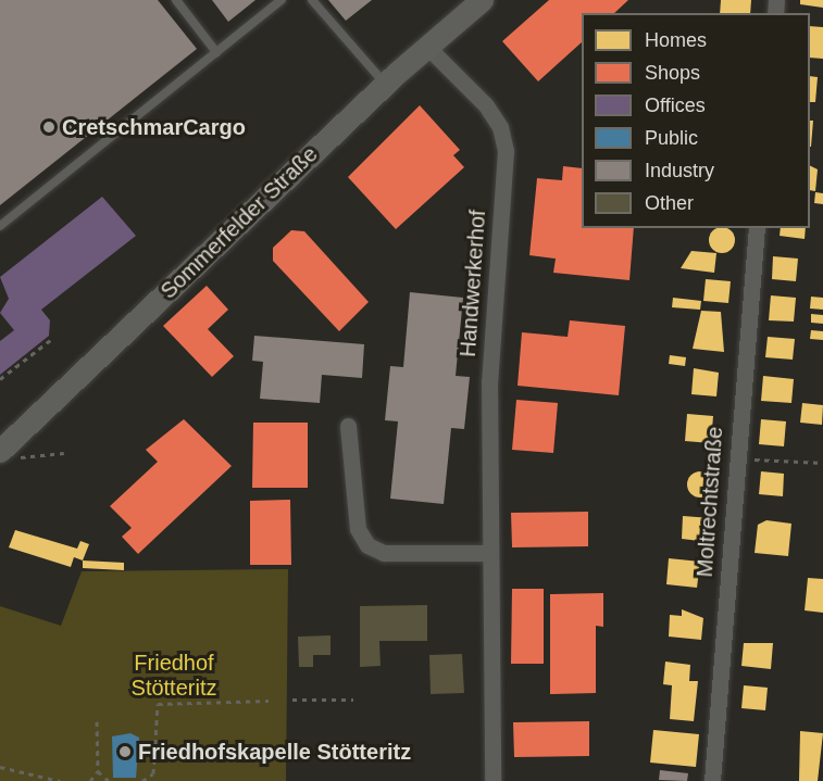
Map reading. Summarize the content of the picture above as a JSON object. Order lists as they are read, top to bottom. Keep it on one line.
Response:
{"streets":{"main road":["Sommerfelder Straße"],"street":["Handwerkerhof","Moltrechtstraße"]},"crossings":[["Sommerfelder Straße","Handwerkerhof"]],"parks":["Friedhof Stötteritz"],"places":["CretschmarCargo","Friedhofskapelle Stötteritz"],"legend":["Homes","Shops","Offices","Public","Industry","Other"]}
